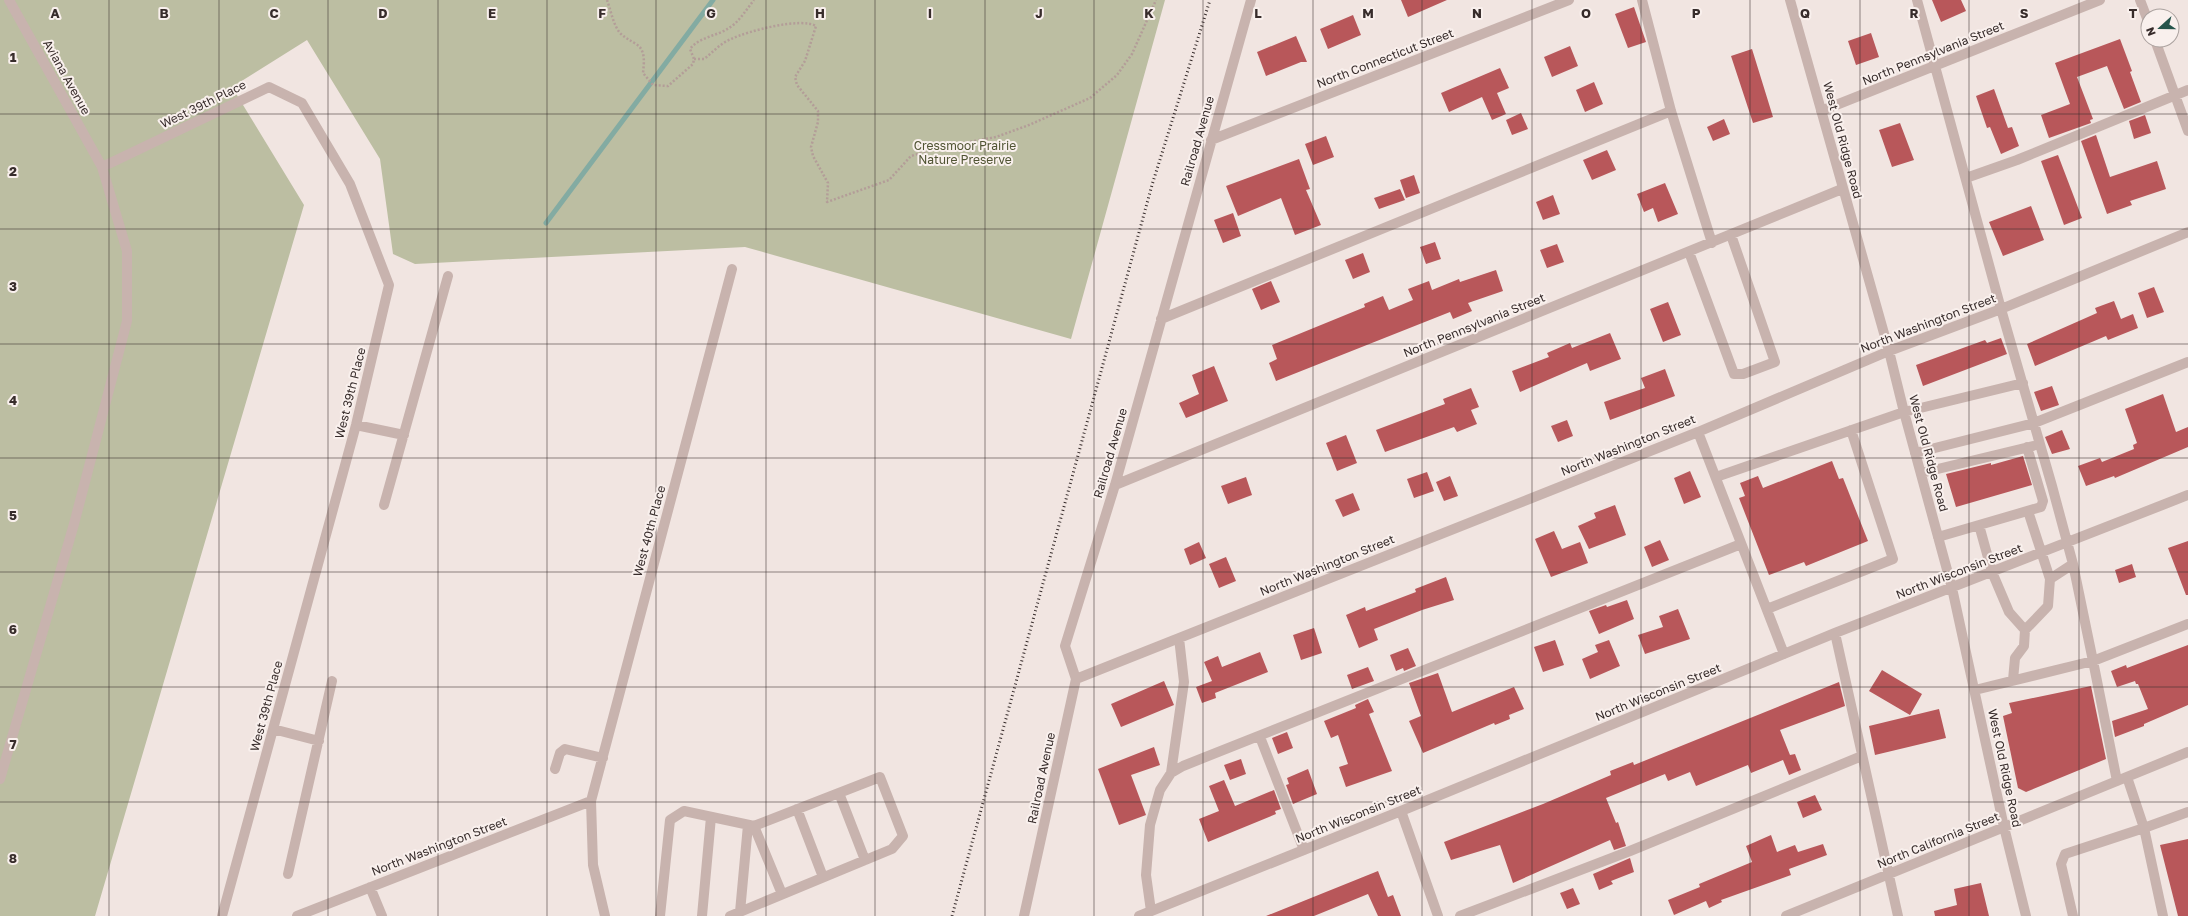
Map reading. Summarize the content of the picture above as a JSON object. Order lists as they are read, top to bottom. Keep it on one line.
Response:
{"streets":{"street":["North Pennsylvania Street","North Connecticut Street","Aviana Avenue","West 39th Place","West Old Ridge Road","Railroad Avenue","North Washington Street","West 40th Place","North Wisconsin Street","North California Street"]},"crossings":[["North Pennsylvania Street","West Old Ridge Road"],["North Pennsylvania Street","Railroad Avenue"],["North Connecticut Street","Railroad Avenue"],["Aviana Avenue","West 39th Place"],["West Old Ridge Road","North Washington Street"],["West Old Ridge Road","North Wisconsin Street"],["West Old Ridge Road","North California Street"],["Railroad Avenue","North Washington Street"],["North Washington Street","West 40th Place"]],"parks":["Cressmoor Prairie Nature Preserve"],"north":"left","grid":{"columns":["A","B","C","D","E","F","G","H","I","J","K","L","M","N","O","P","Q","R","S","T"],"rows":["1","2","3","4","5","6","7","8"]}}
